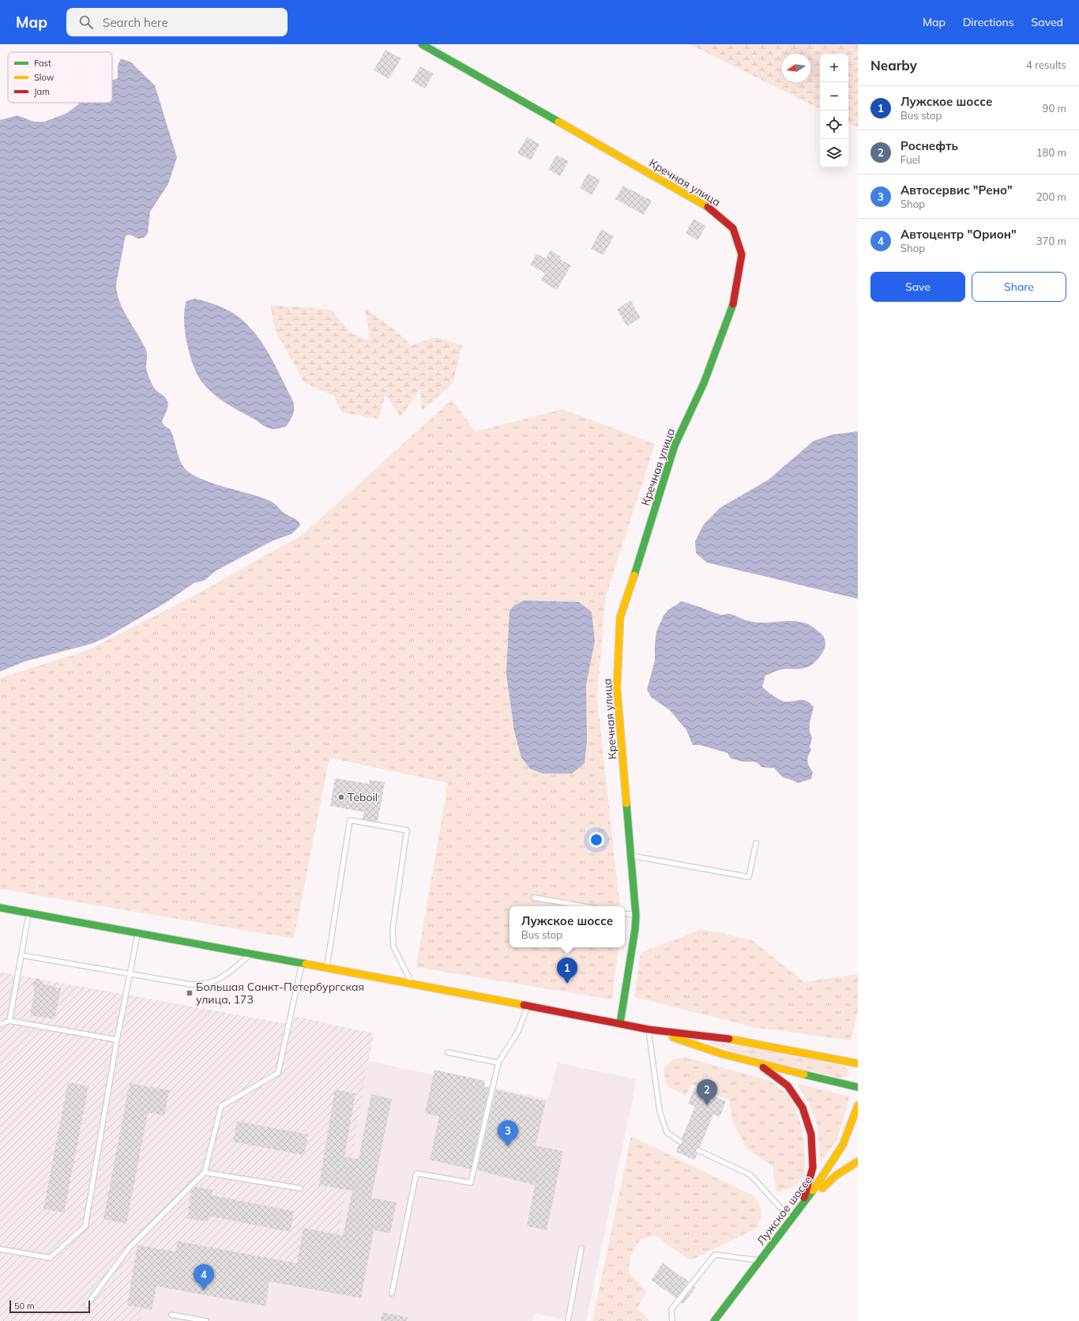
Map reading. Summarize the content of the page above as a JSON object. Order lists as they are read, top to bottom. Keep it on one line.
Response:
{"streets":{"main road":["Кречная улица","Лужское шоссе"]},"places":{"other":["Teboil"],"transit":["Большая Санкт-Петербургская улица, 173"]},"legend":["Fast","Slow","Jam"],"scale_bar":"50 m","north":"left","page":{"header":"Map","search":"Search here","nav":["Map","Directions","Saved"],"heading":["Nearby","4 results"],"map_buttons":["+","−"],"list":[{"mark":"1","name":"Лужское шоссе","note":"Bus stop","value":"90 m"},{"mark":"2","name":"Роснефть","note":"Fuel","value":"180 m"},{"mark":"3","name":"Автосервис \"Рено\"","note":"Shop","value":"200 m"},{"mark":"4","name":"Автоцентр \"Орион\"","note":"Shop","value":"370 m"}],"buttons":["Save","Share"],"popup":["Лужское шоссе","Bus stop"],"pins":["1","2","3","4"],"scale":"50 m"}}
